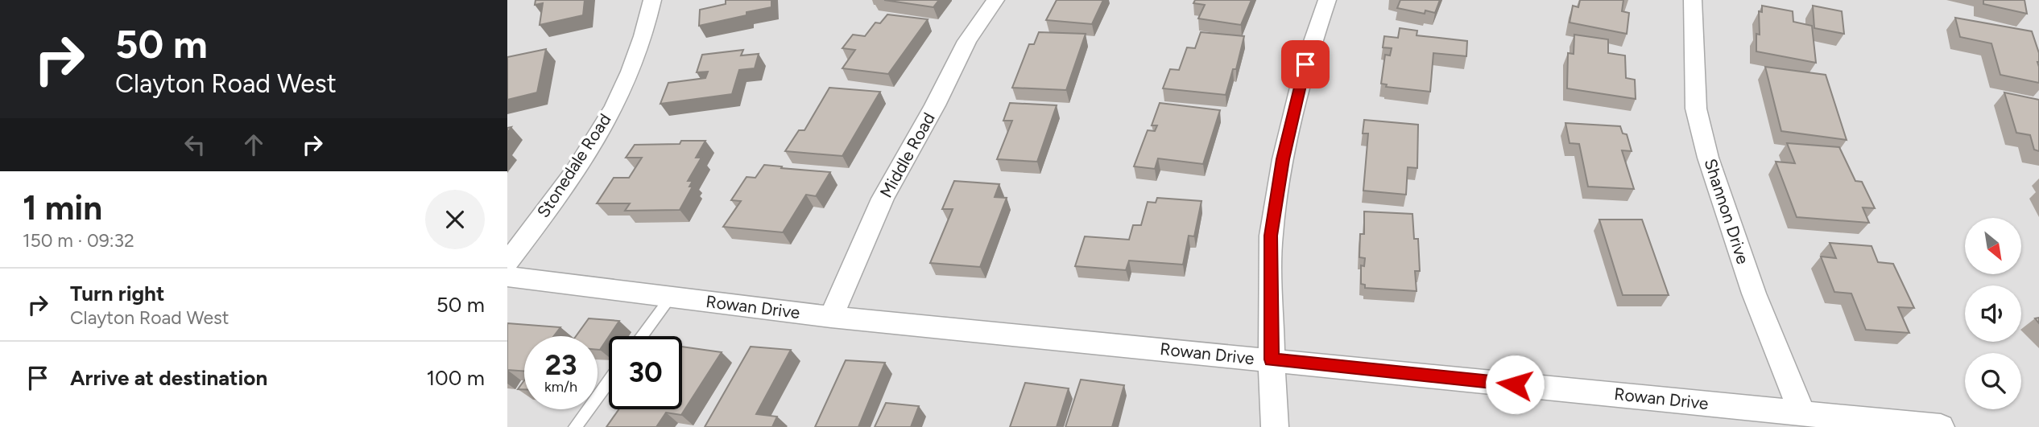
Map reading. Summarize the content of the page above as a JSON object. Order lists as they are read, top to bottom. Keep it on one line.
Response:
{"streets":{"street":["Middle Road","Stonedale Road","Shannon Drive","Rowan Drive"]},"crossings":[["Middle Road","Rowan Drive"],["Shannon Drive","Rowan Drive"]],"north":"bottom right","page":{"turn":["50 m","Clayton Road West"],"heading":["1 min","150 m · 09:32"],"list":[{"name":"Turn right","note":"Clayton Road West","value":"50 m"},{"name":"Arrive at destination","value":"100 m"}],"speed":"23 km/h","limit":"30"}}
